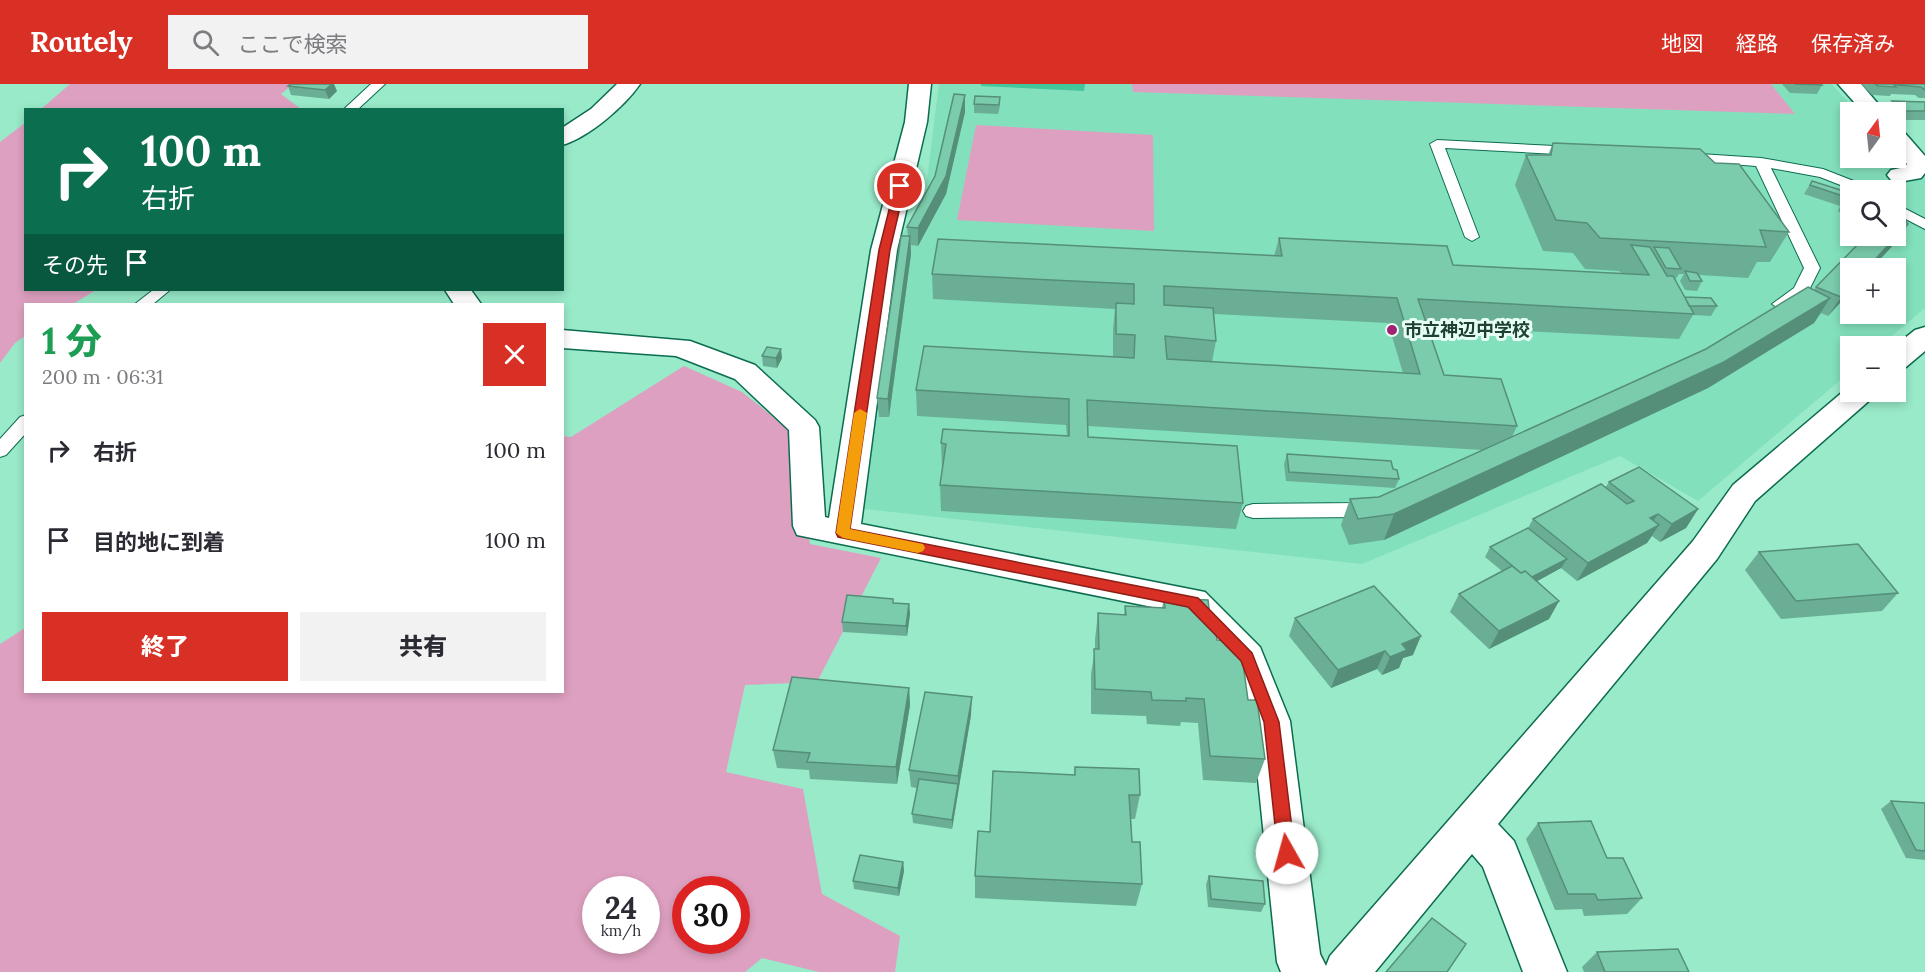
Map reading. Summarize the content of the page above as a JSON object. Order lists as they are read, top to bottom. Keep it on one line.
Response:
{"places":["市立神辺中学校"],"north":"top","page":{"header":"Routely","search":"ここで検索","nav":["地図","経路","保存済み"],"map_buttons":["+","−"],"turn":["100 m","右折"],"then":"その先","heading":["1 分","200 m · 06:31"],"list":[{"name":"右折","value":"100 m"},{"name":"目的地に到着","value":"100 m"}],"buttons":["終了","共有"],"speed":"24 km/h","limit":"30"}}
